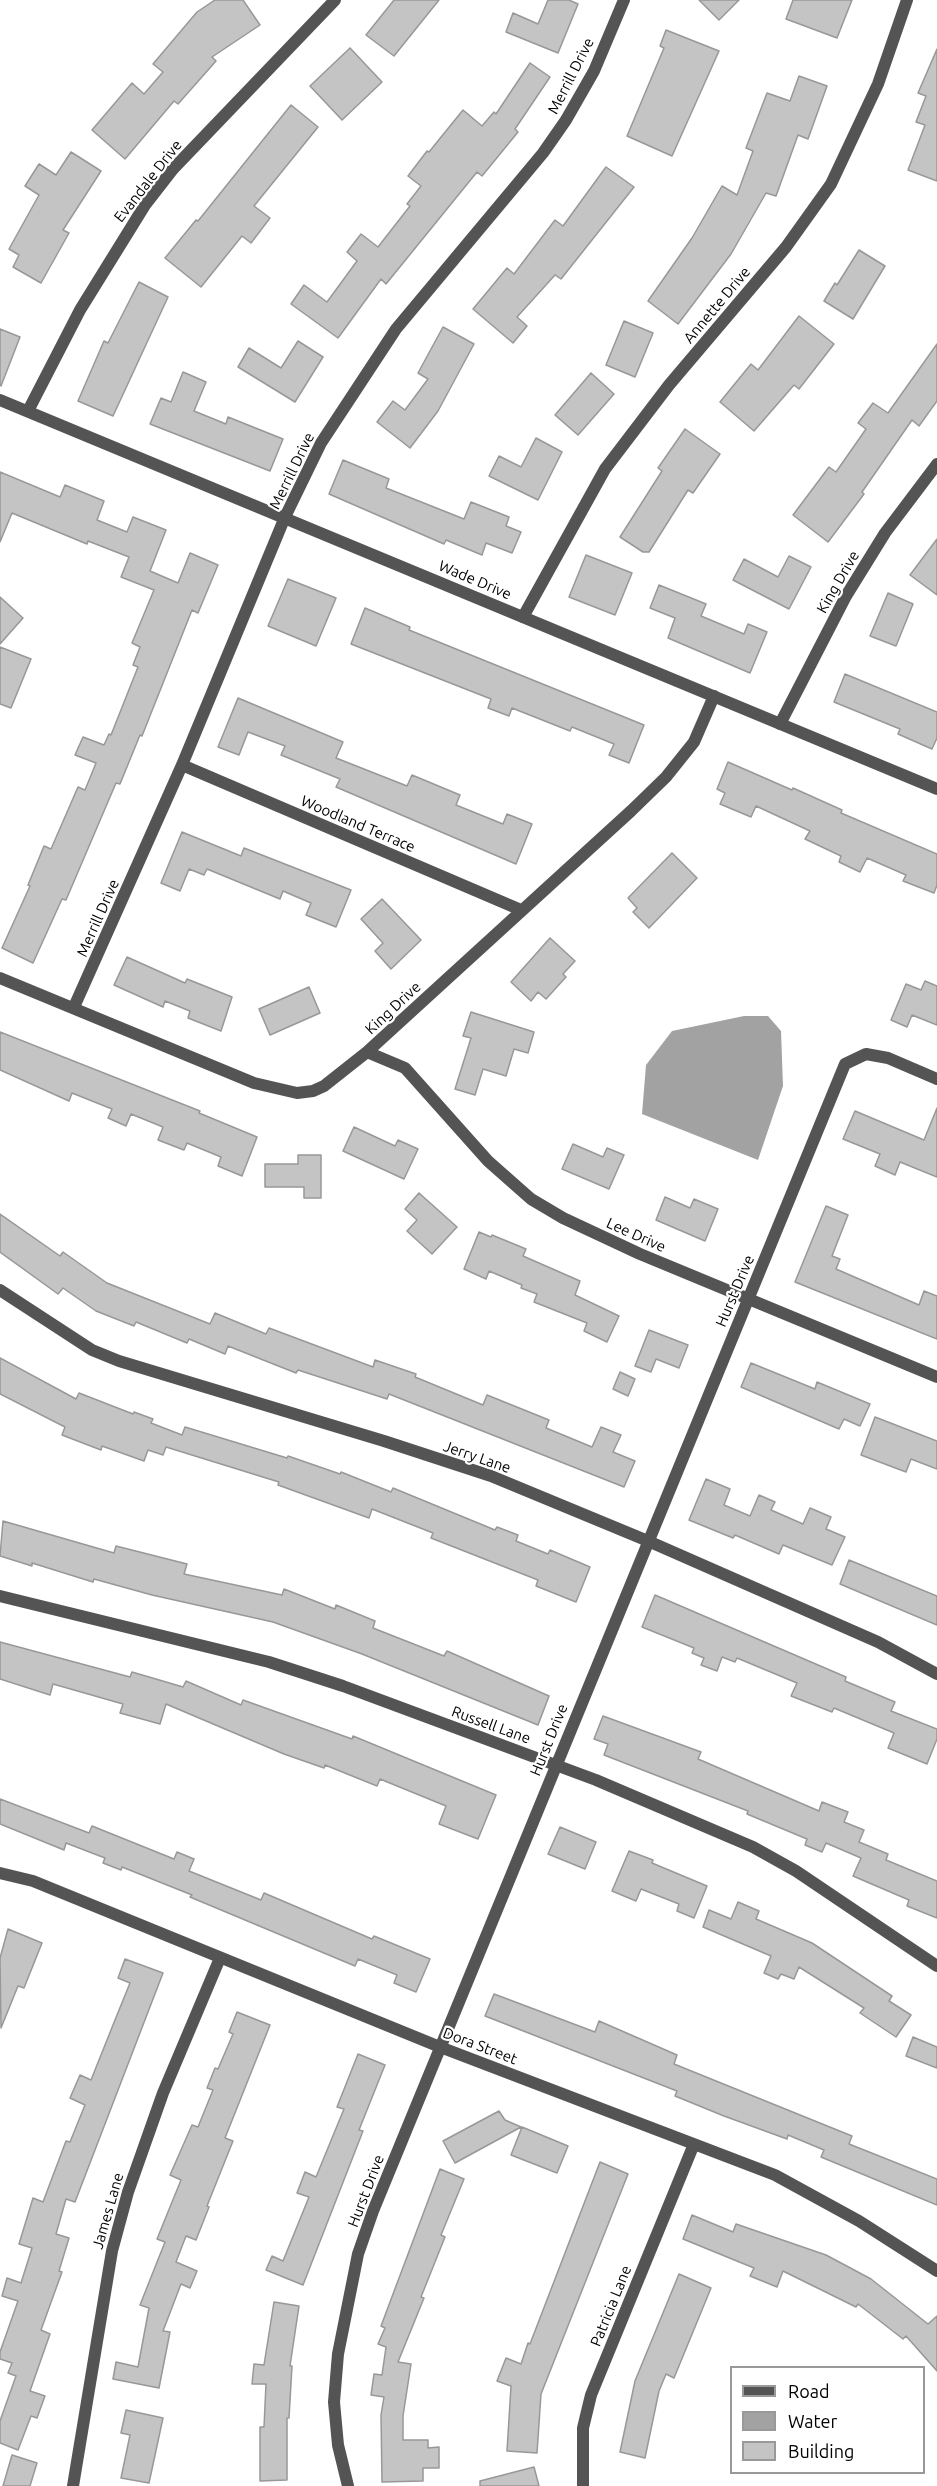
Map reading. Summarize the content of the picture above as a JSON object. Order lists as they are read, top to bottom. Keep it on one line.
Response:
{"streets":{"street":["Merrill Drive","Evandale Drive","Annette Drive","Wade Drive","King Drive","Woodland Terrace","Lee Drive","Hurst Drive","Jerry Lane","Russell Lane","Dora Street","James Lane","Patricia Lane"]},"crossings":[["Merrill Drive","Wade Drive"],["Merrill Drive","King Drive"],["Merrill Drive","Woodland Terrace"],["Evandale Drive","Wade Drive"],["Annette Drive","Wade Drive"],["Wade Drive","King Drive"],["King Drive","Woodland Terrace"],["King Drive","Lee Drive"],["Lee Drive","Hurst Drive"],["Hurst Drive","Jerry Lane"],["Hurst Drive","Russell Lane"],["Hurst Drive","Dora Street"],["Dora Street","James Lane"],["Dora Street","Patricia Lane"]],"legend":["Road","Water","Building"]}
